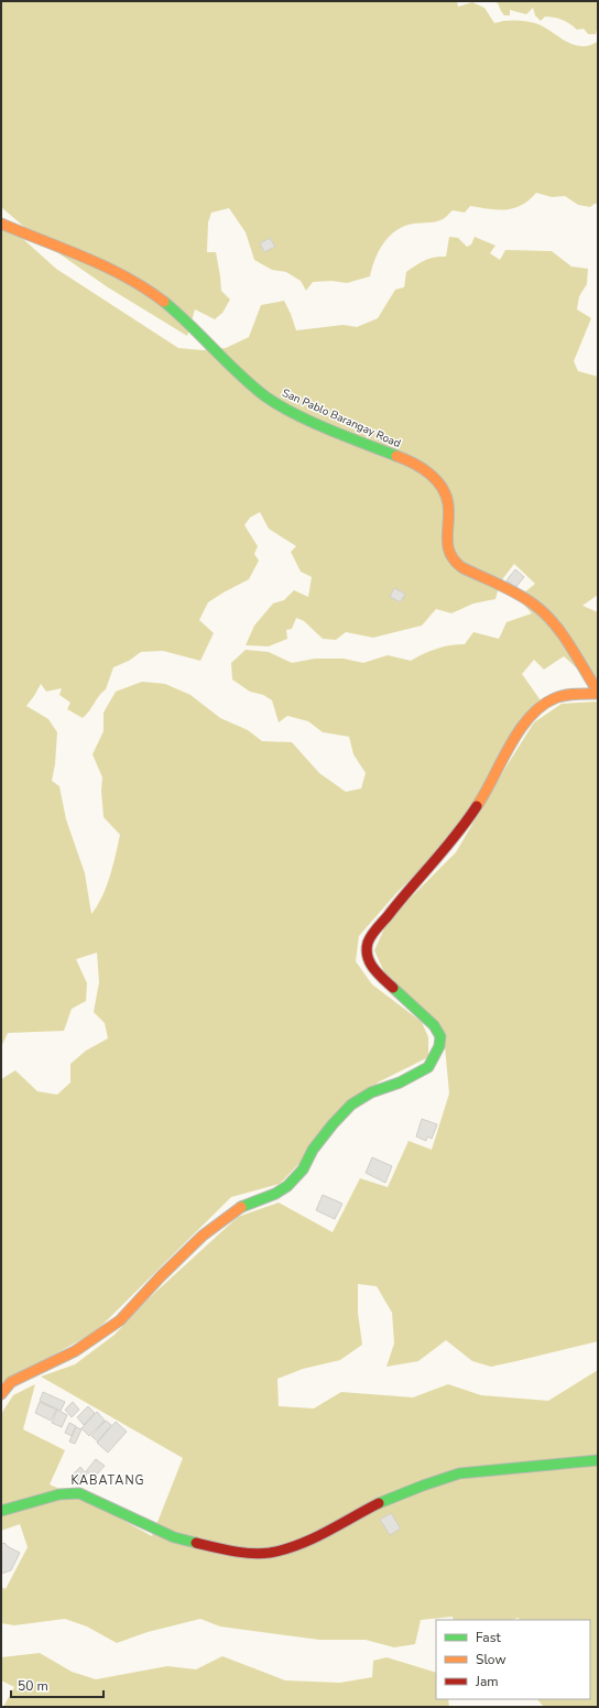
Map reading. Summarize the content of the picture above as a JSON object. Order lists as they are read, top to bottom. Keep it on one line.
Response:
{"streets":{"street":["San Pablo Barangay Road"]},"districts":["KABATANG"],"legend":["Fast","Slow","Jam"],"scale_bar":"50 m"}
